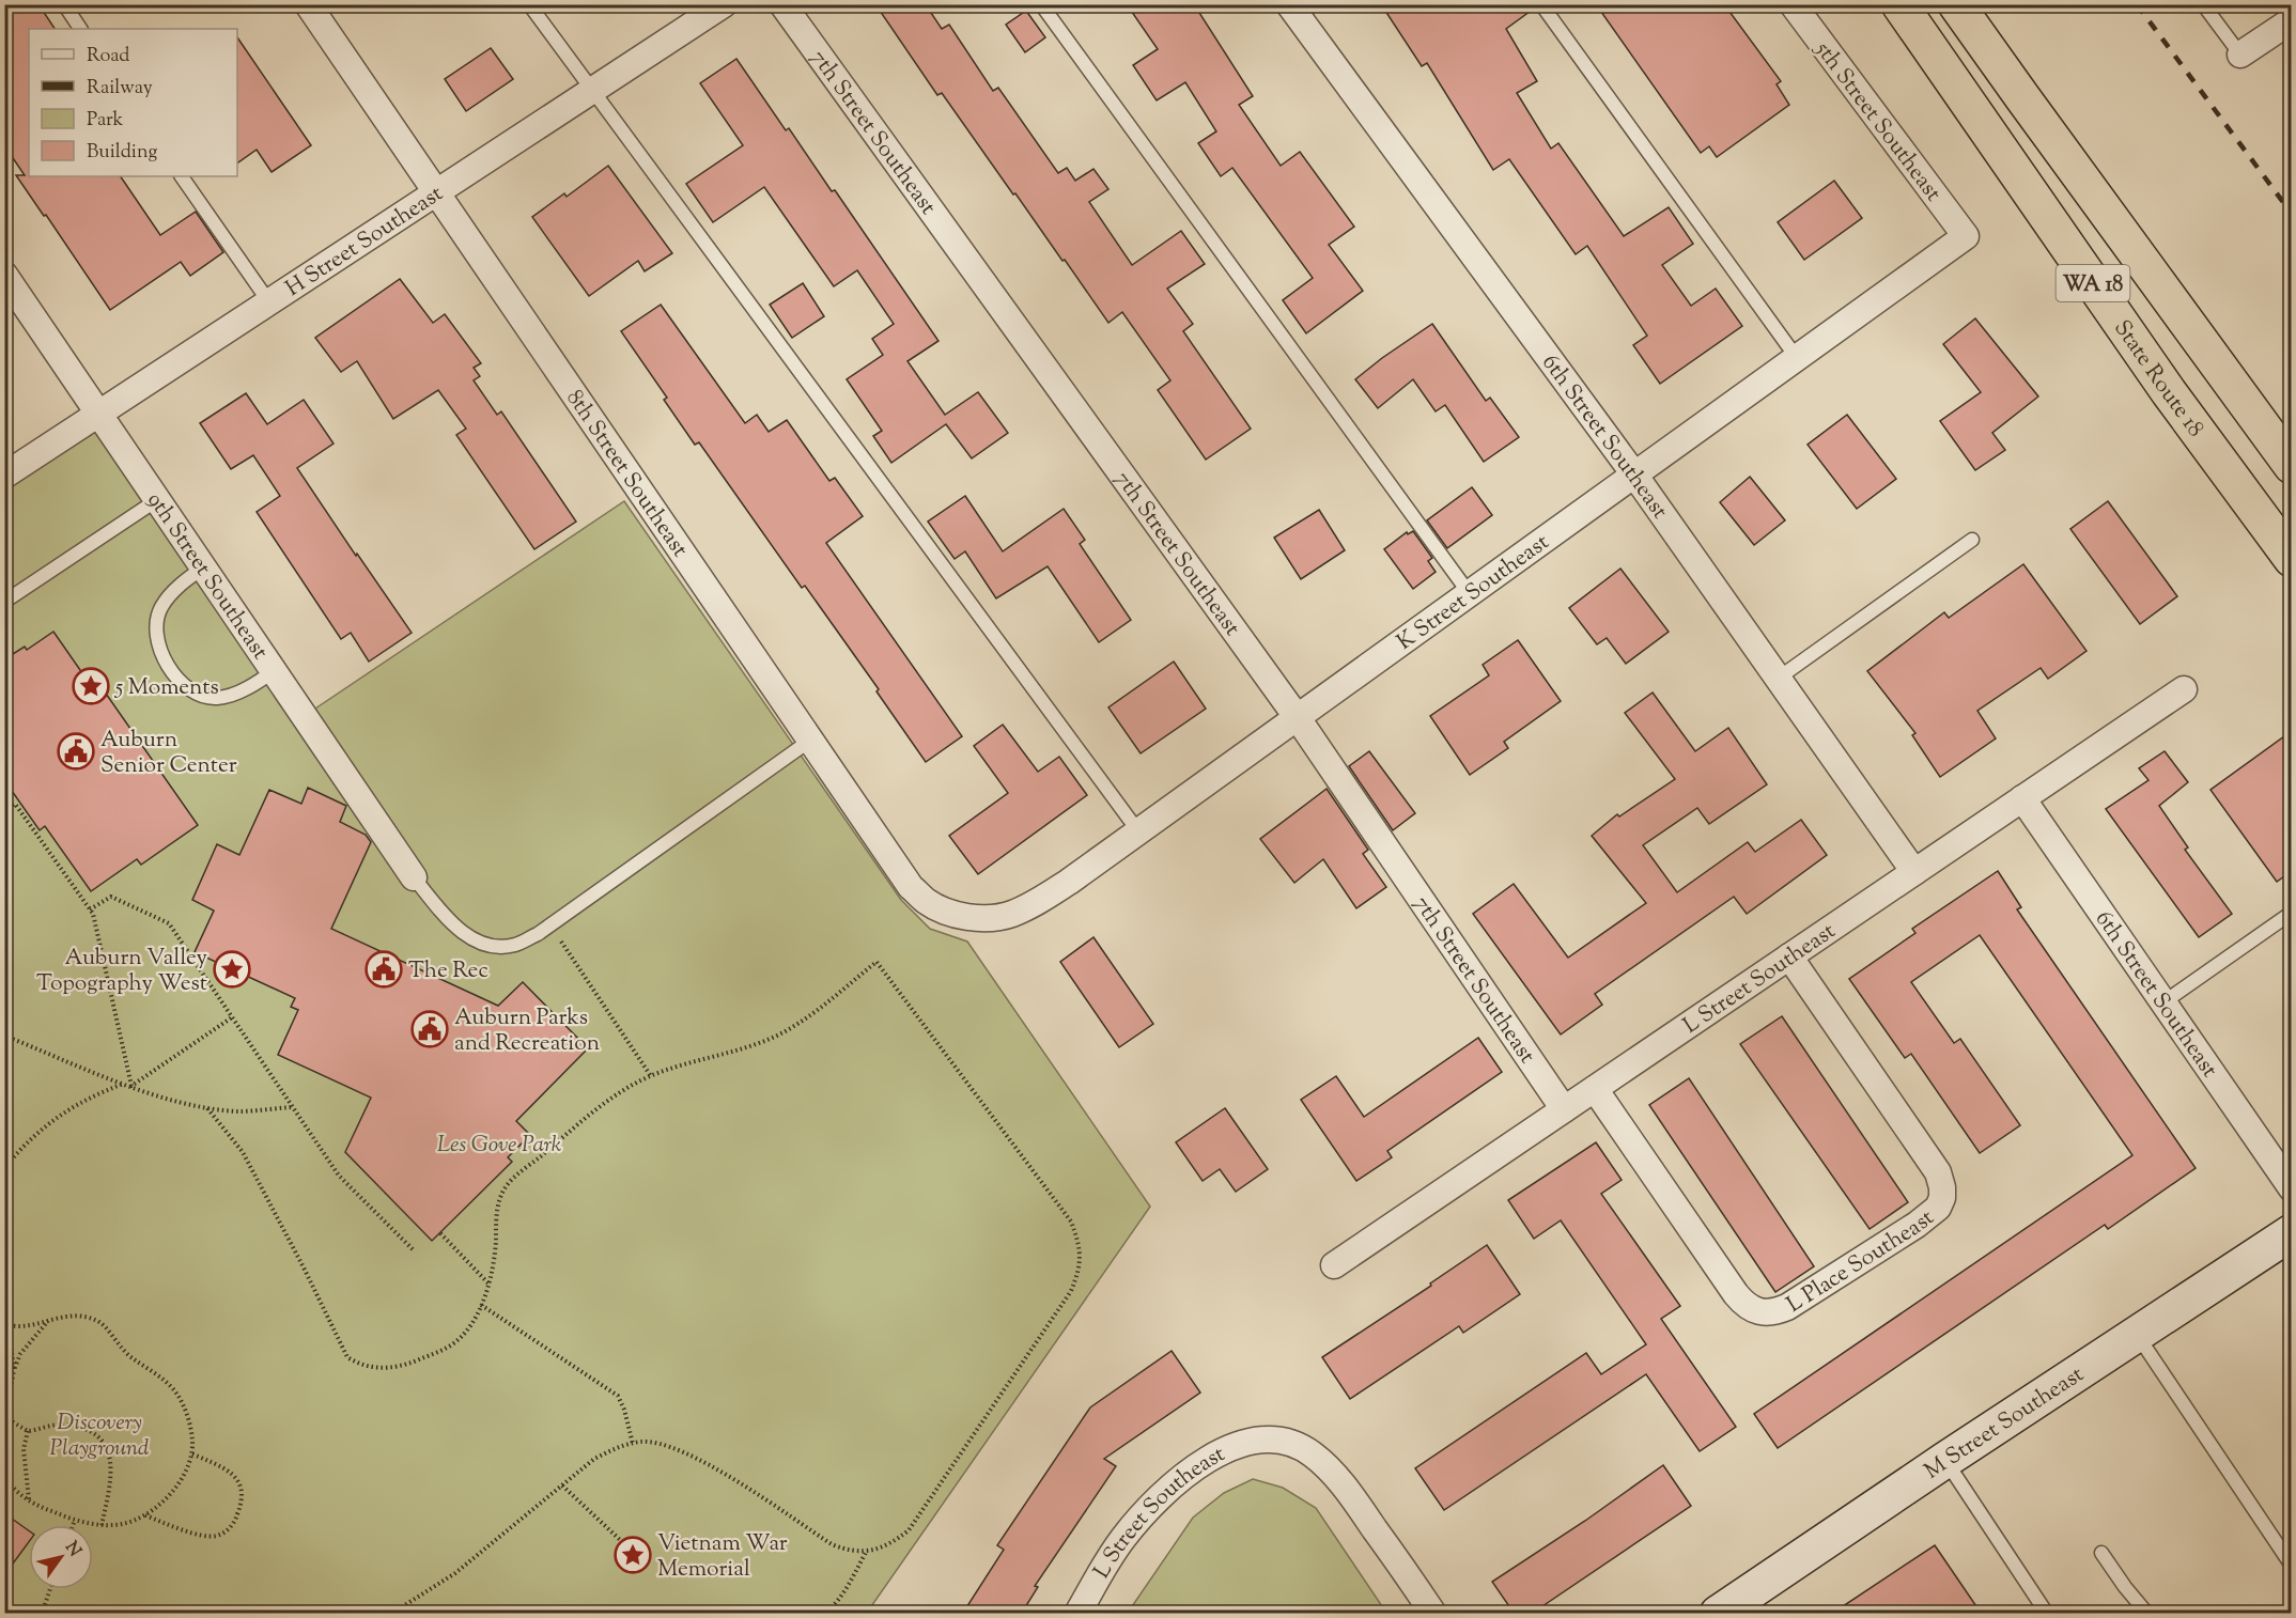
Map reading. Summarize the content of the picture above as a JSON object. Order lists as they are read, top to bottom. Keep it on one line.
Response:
{"streets":{"highway":["WA 18","State Route 18"],"main road":["M Street Southeast"],"street":["5th Street Southeast","7th Street Southeast","H Street Southeast","6th Street Southeast","8th Street Southeast","9th Street Southeast","K Street Southeast","L Street Southeast","L Place Southeast"]},"crossings":[["5th Street Southeast","K Street Southeast"],["7th Street Southeast","K Street Southeast"],["7th Street Southeast","L Street Southeast"],["H Street Southeast","8th Street Southeast"],["H Street Southeast","9th Street Southeast"],["6th Street Southeast","K Street Southeast"],["6th Street Southeast","L Street Southeast"],["8th Street Southeast","K Street Southeast"],["L Street Southeast","L Place Southeast"]],"parks":["Les Gove Park","Discovery Playground"],"places":{"place":["5 Moments","Auburn Valley Topography West","Vietnam War Memorial"],"public building":["Auburn Senior Center","The Rec","Auburn Parks and Recreation"]},"legend":["Road","Railway","Park","Building"],"north":"top right"}
